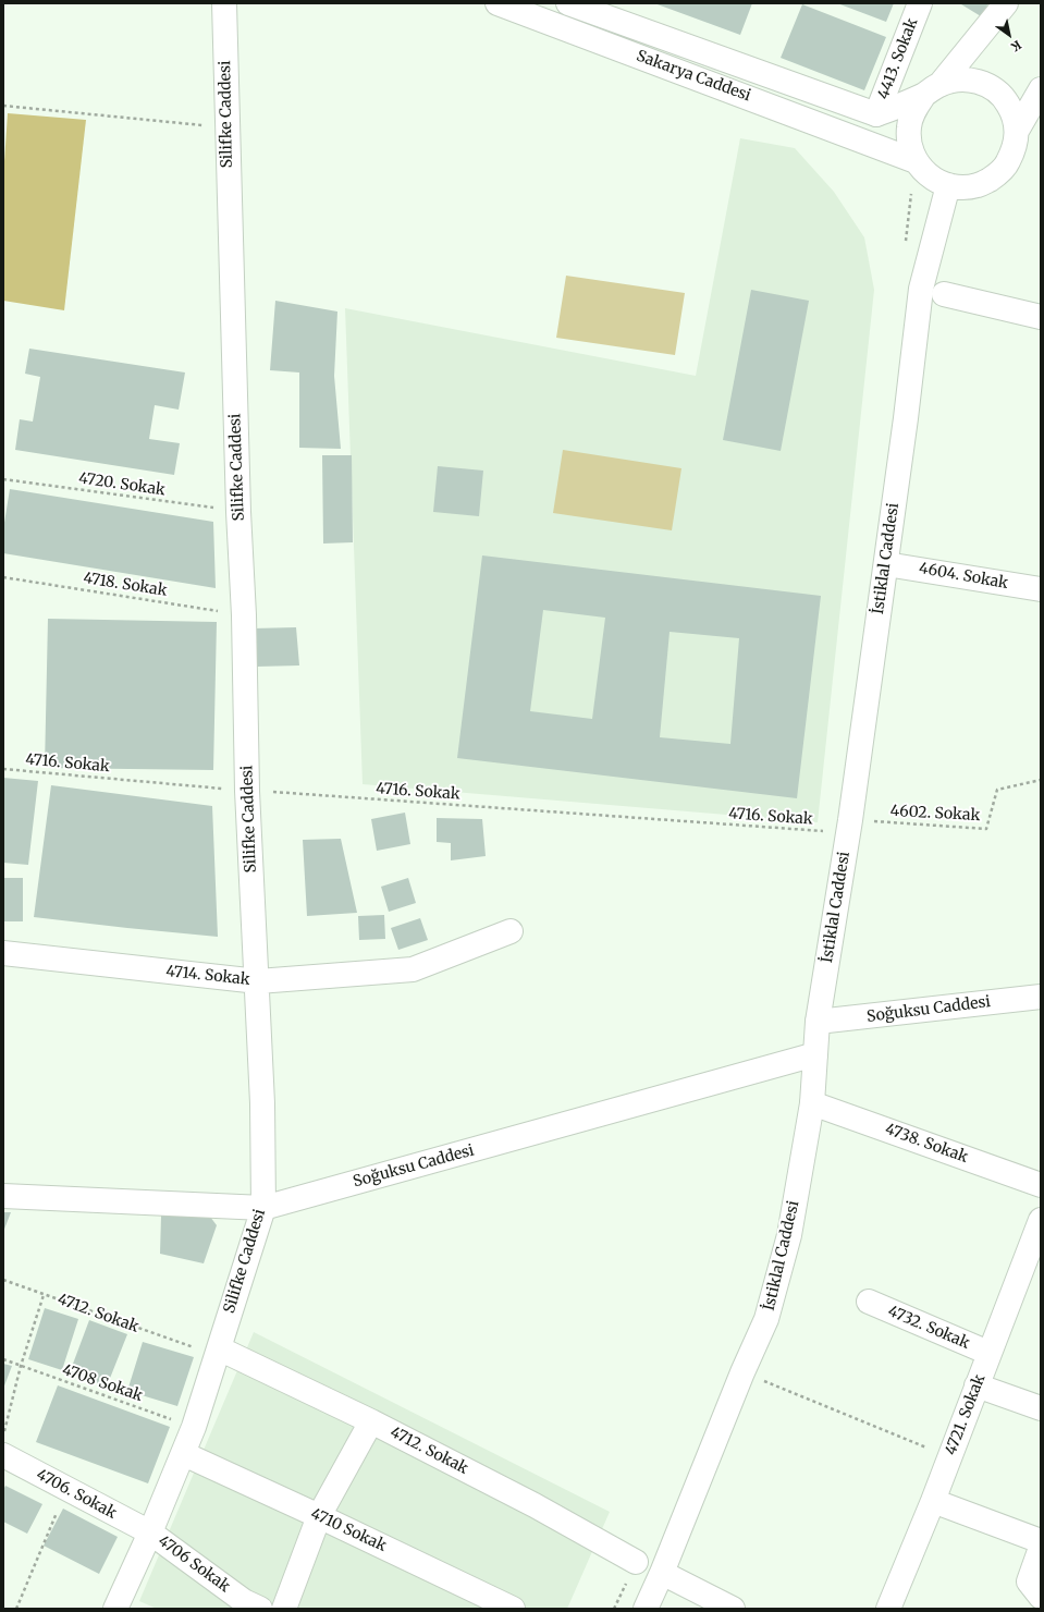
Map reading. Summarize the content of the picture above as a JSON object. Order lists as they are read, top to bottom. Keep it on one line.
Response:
{"streets":{"street":["4413. Sokak","Sakarya Caddesi","Silifke Caddesi","İstiklal Caddesi","4604. Sokak","4714. Sokak","Soğuksu Caddesi","4738. Sokak","4712. Sokak","4732. Sokak","4721. Sokak","4706. Sokak","4710 Sokak","4706 Sokak"],"path":["4720. Sokak","4718. Sokak","4716. Sokak","4602. Sokak","4708 Sokak"]},"crossings":[["4413. Sokak","Sakarya Caddesi"],["Sakarya Caddesi","İstiklal Caddesi"],["Silifke Caddesi","4720. Sokak"],["Silifke Caddesi","4718. Sokak"],["Silifke Caddesi","4716. Sokak"],["Silifke Caddesi","4714. Sokak"],["Silifke Caddesi","Soğuksu Caddesi"],["Silifke Caddesi","4712. Sokak"],["Silifke Caddesi","4708 Sokak"],["Silifke Caddesi","4706. Sokak"],["Silifke Caddesi","4710 Sokak"],["Silifke Caddesi","4706 Sokak"],["İstiklal Caddesi","4604. Sokak"],["İstiklal Caddesi","4602. Sokak"],["İstiklal Caddesi","Soğuksu Caddesi"],["İstiklal Caddesi","4738. Sokak"],["4732. Sokak","4721. Sokak"],["4706. Sokak","4706 Sokak"]],"north":"bottom right"}
